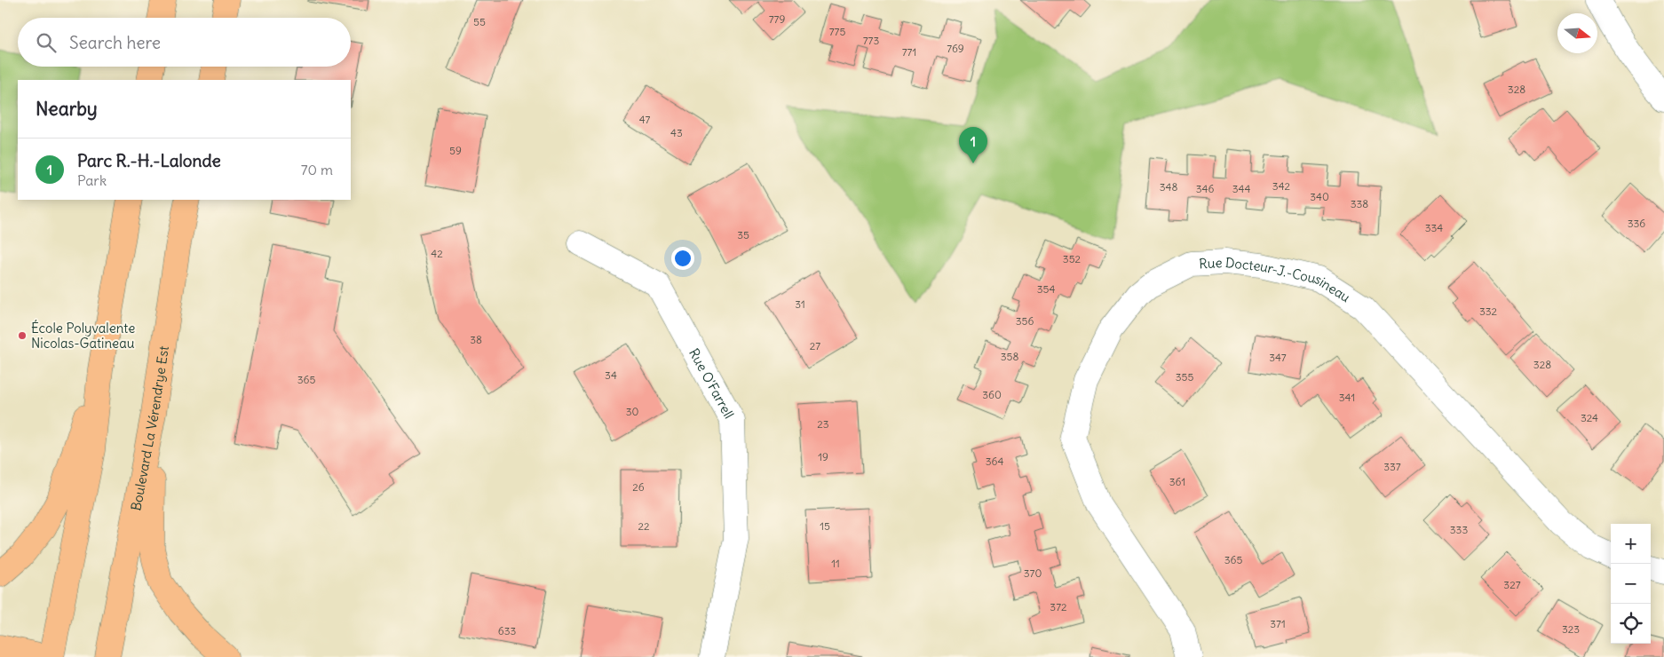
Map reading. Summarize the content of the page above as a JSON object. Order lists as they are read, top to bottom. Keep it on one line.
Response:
{"streets":{"main road":["Boulevard La Vérendrye Est"],"street":["Rue Docteur-J.-Cousineau","Rue O'Farrell"]},"places":["École Polyvalente Nicolas-Gatineau"],"house_numbers":["779","55","775","773","769","771","328","47","43","59","342","348","346","344","340","338","336","334","35","42","352","354","31","332","356","38","27","358","347","328","34","355","365","360","341","30","324","23","19","364","337","361","26","22","15","333","365","11","370","327","372","371","323","633"],"north":"right","page":{"search":"Search here","heading":"Nearby","pins":"1","list":[{"mark":"1","name":"Parc R.-H.-Lalonde","note":"Park","value":"70 m"}],"map_buttons":["+","−"]}}
